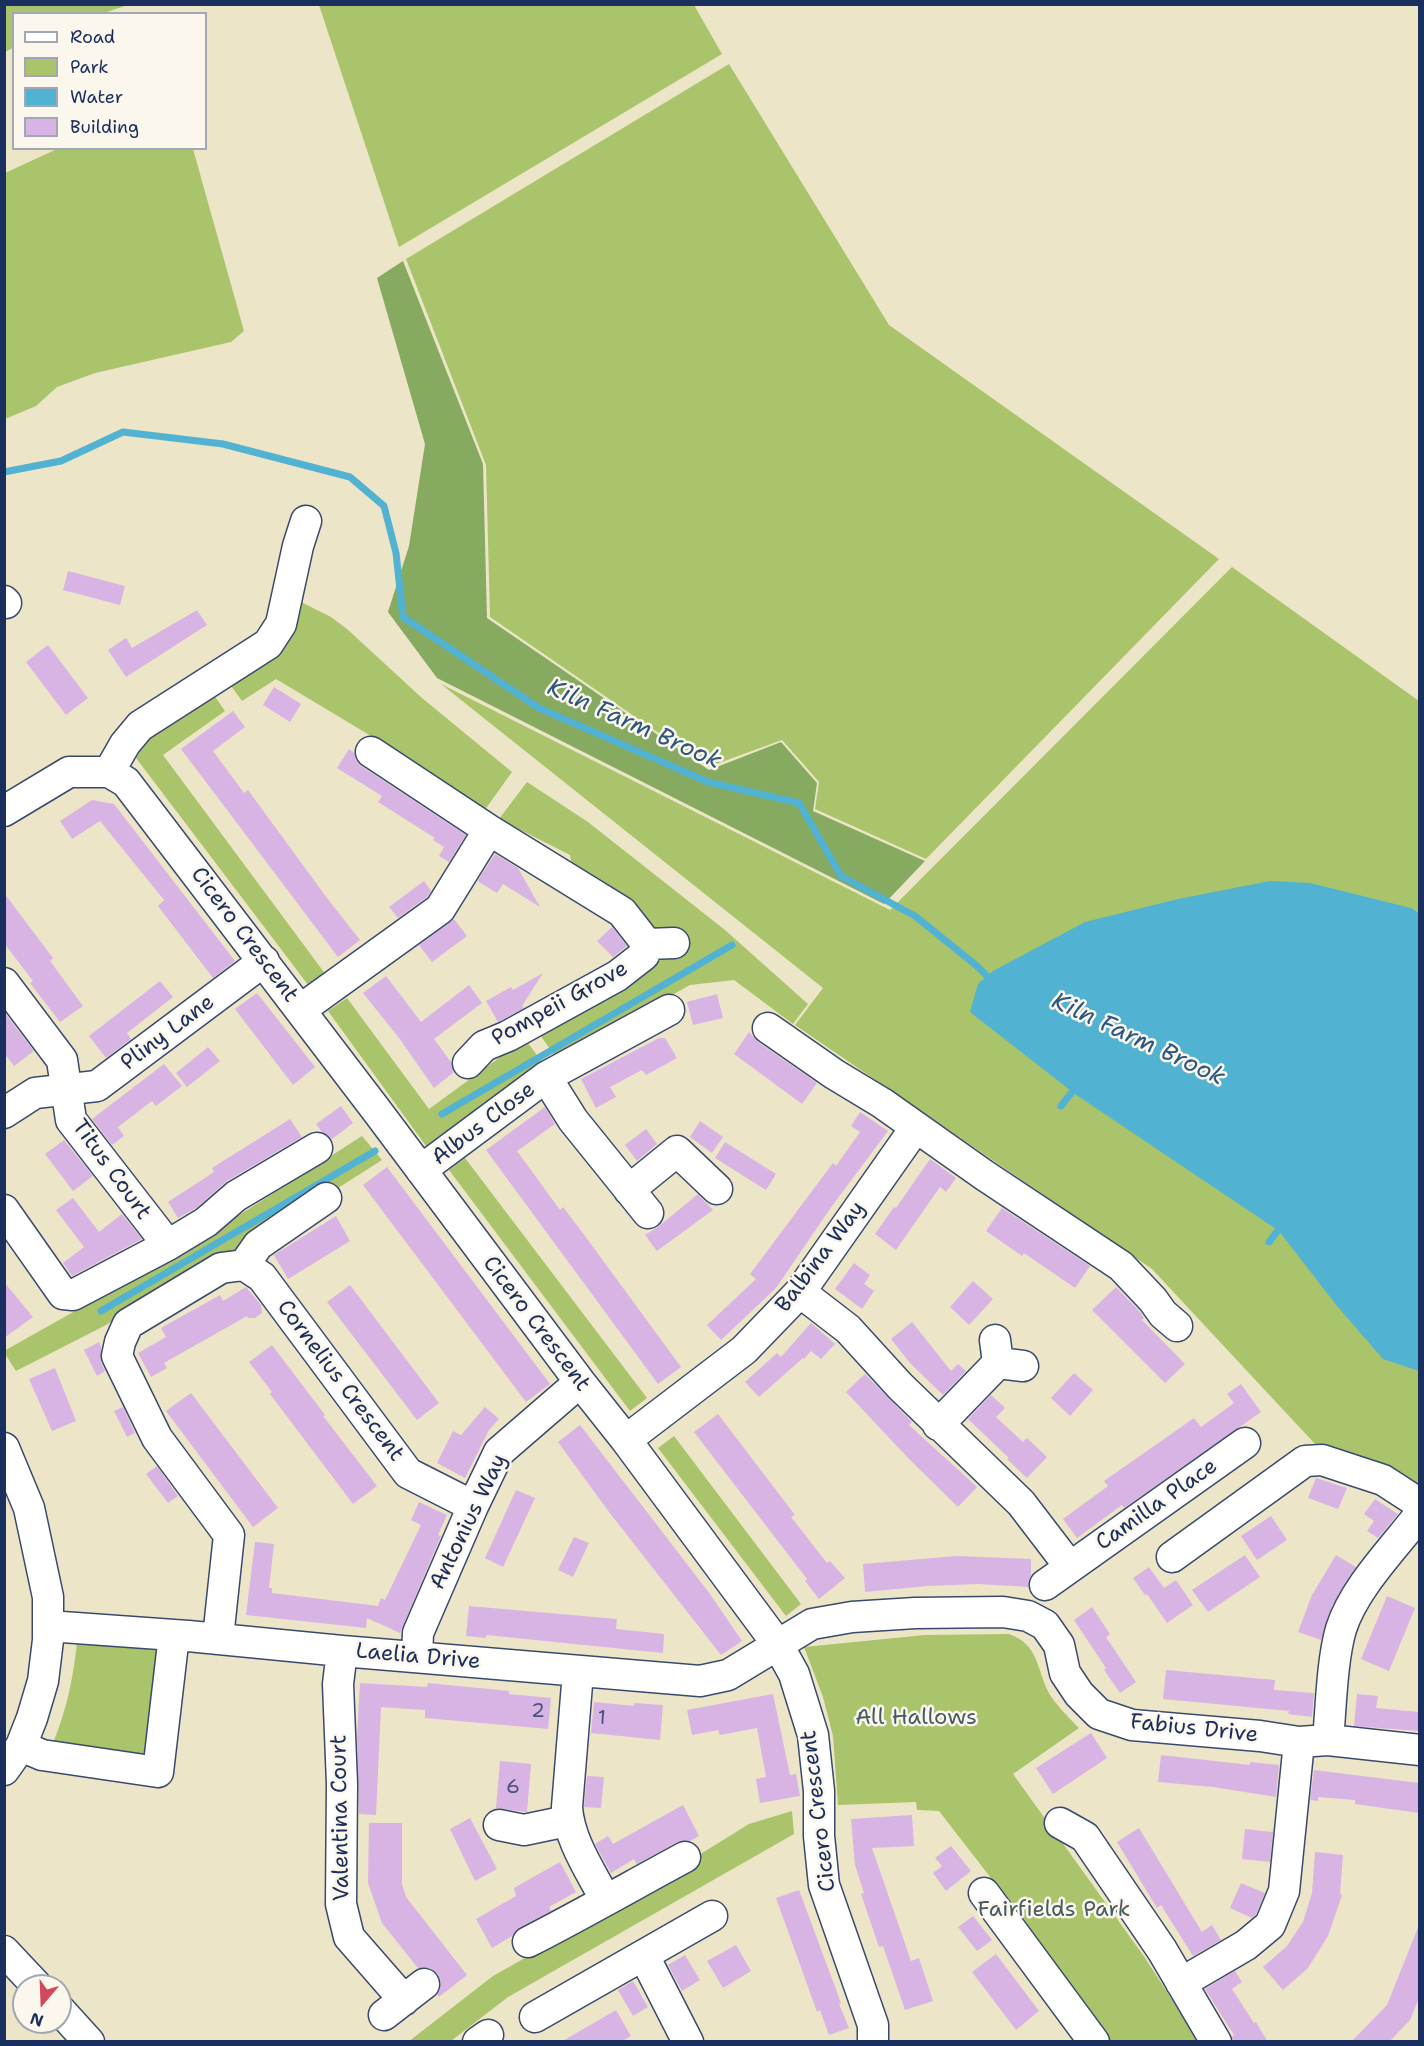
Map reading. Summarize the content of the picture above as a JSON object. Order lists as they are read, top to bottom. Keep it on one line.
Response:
{"streets":{"street":["Cicero Crescent","Pompeii Grove","Pliny Lane","Albus Close","Titus Court","Balbina Way","Cornelius Crescent","Camilla Place","Antonius Way","Laelia Drive","Fabius Drive","Valentina Court"]},"crossings":[["Cicero Crescent","Pliny Lane"],["Cicero Crescent","Albus Close"],["Cicero Crescent","Balbina Way"],["Cicero Crescent","Antonius Way"],["Cicero Crescent","Laelia Drive"],["Cicero Crescent","Fabius Drive"],["Pliny Lane","Titus Court"],["Cornelius Crescent","Antonius Way"],["Antonius Way","Laelia Drive"],["Laelia Drive","Fabius Drive"],["Laelia Drive","Valentina Court"]],"water":["Kiln Farm Brook"],"parks":["All Hallows","Fairfields Park"],"house_numbers":["2","1","6"],"legend":["Road","Park","Water","Building"],"north":"bottom"}
